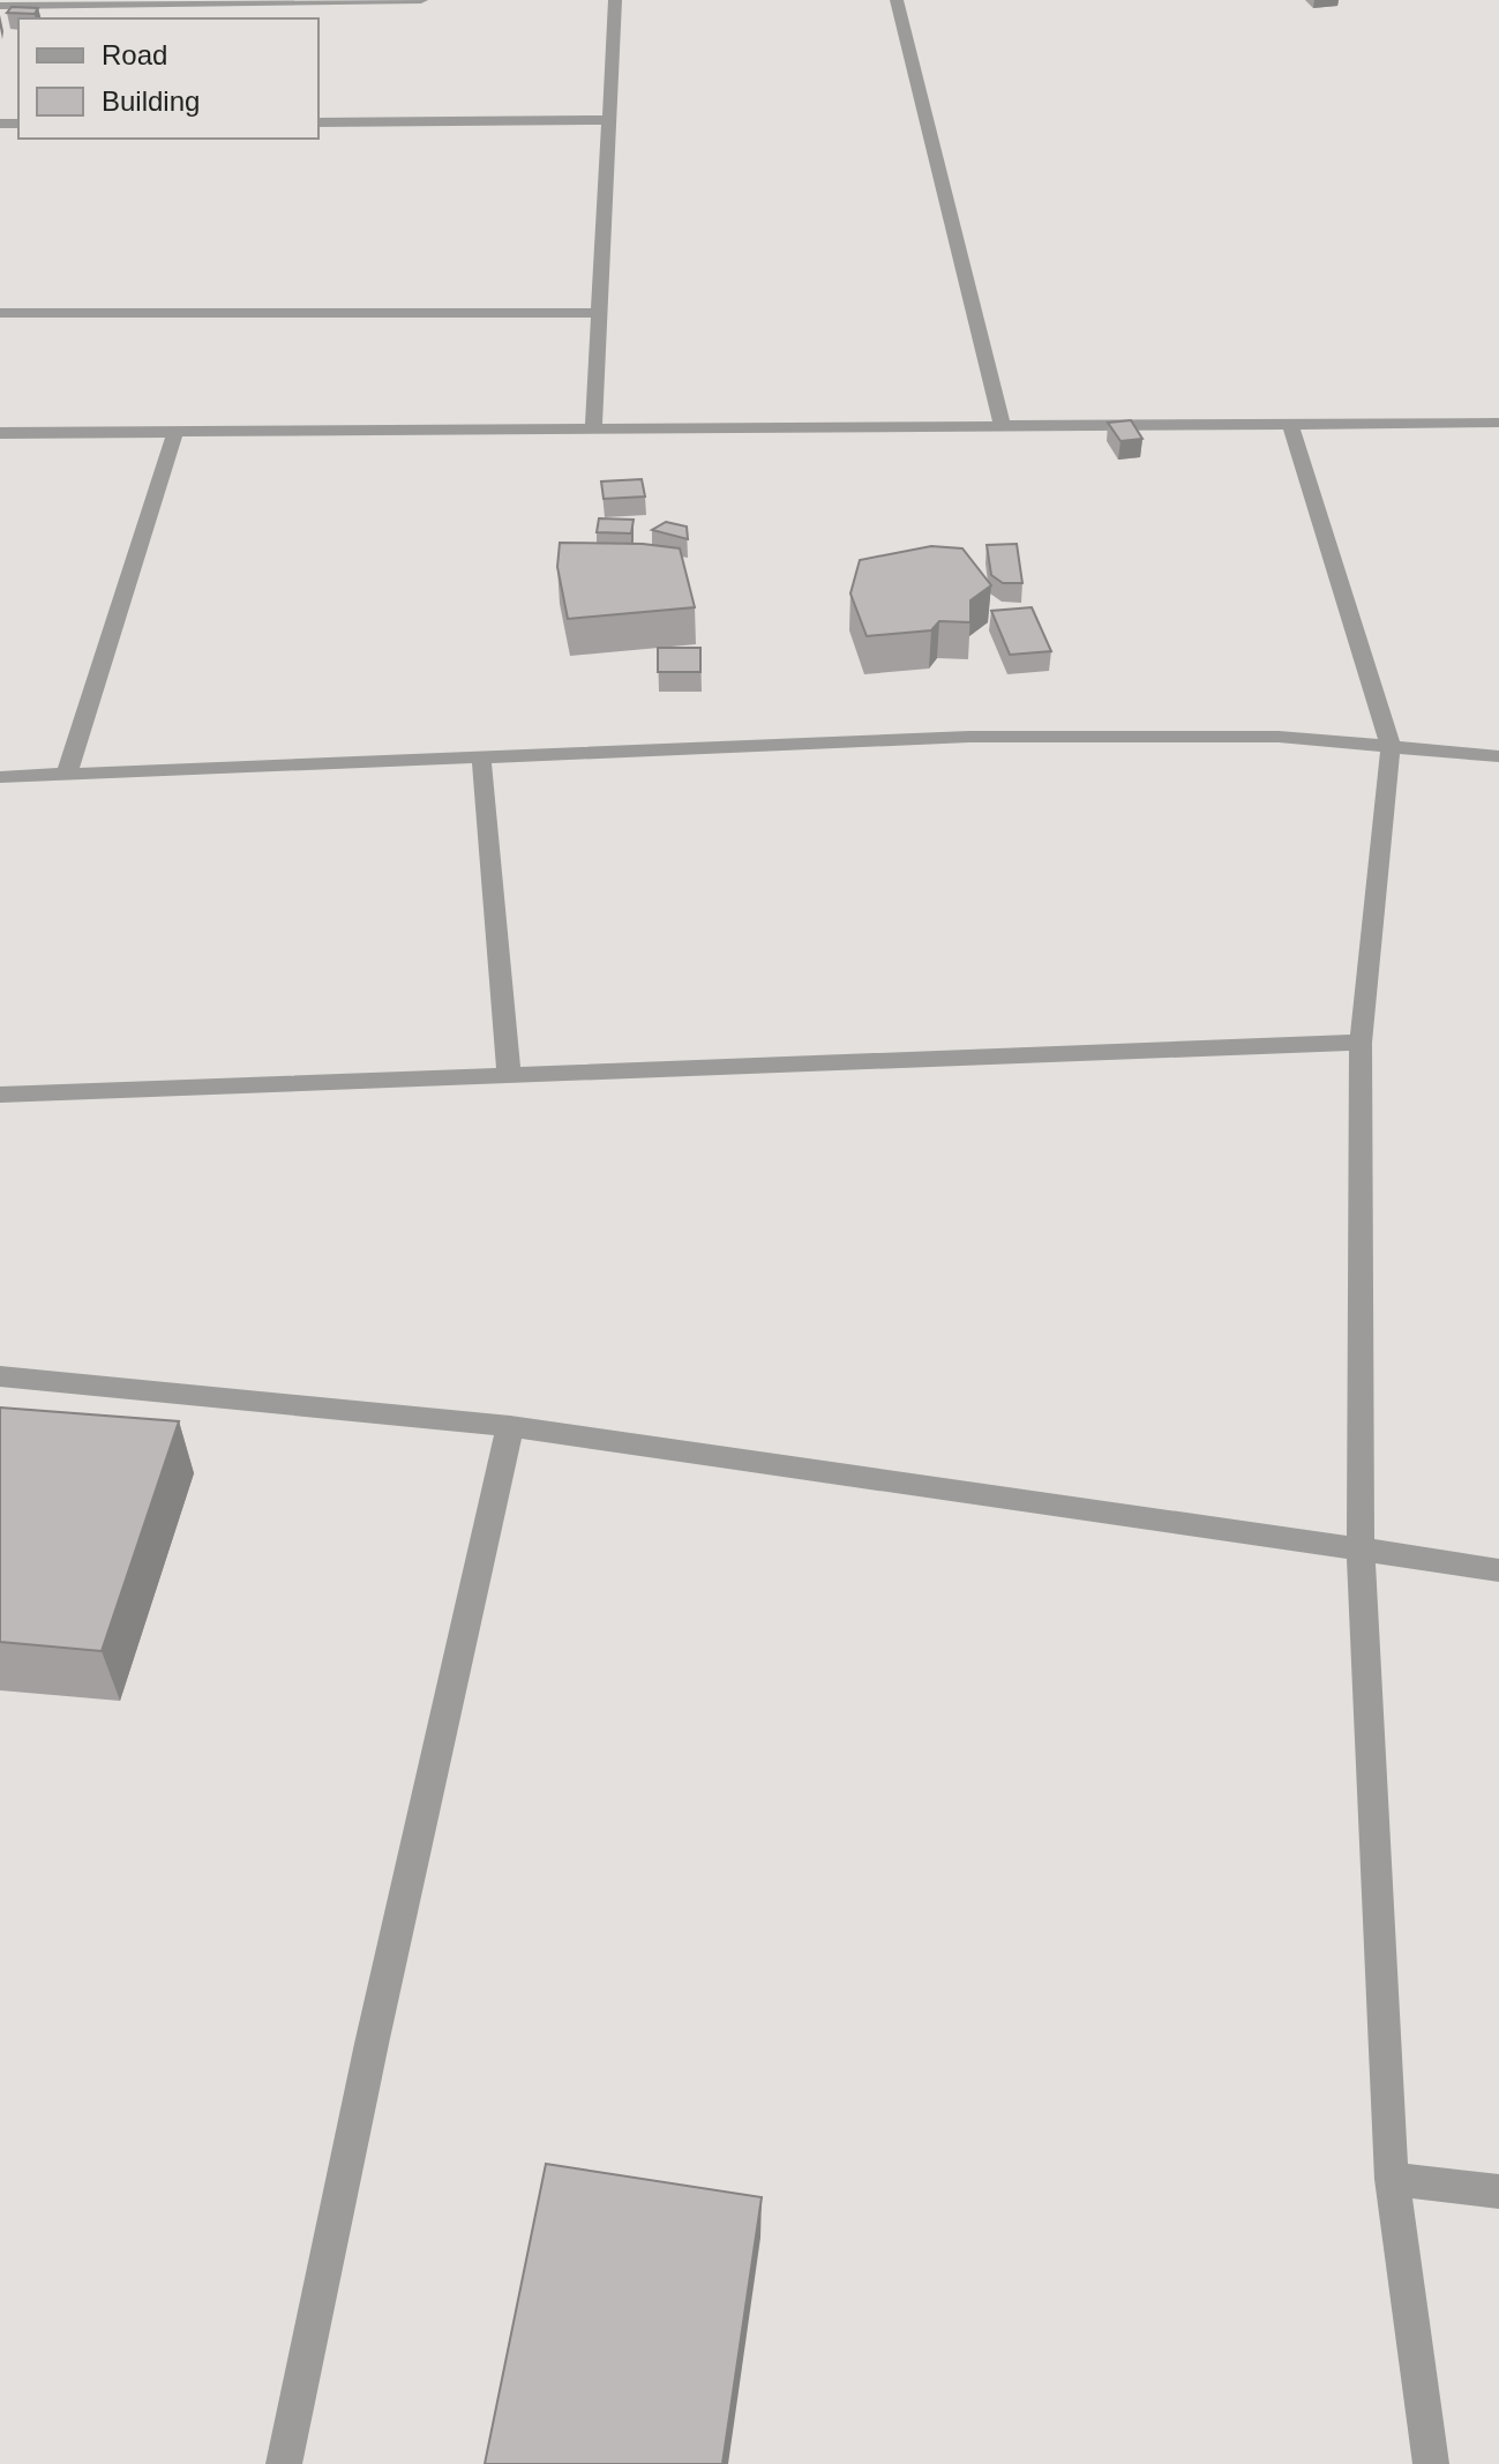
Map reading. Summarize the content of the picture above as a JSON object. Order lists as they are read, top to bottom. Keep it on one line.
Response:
{"legend":["Road","Building"]}
